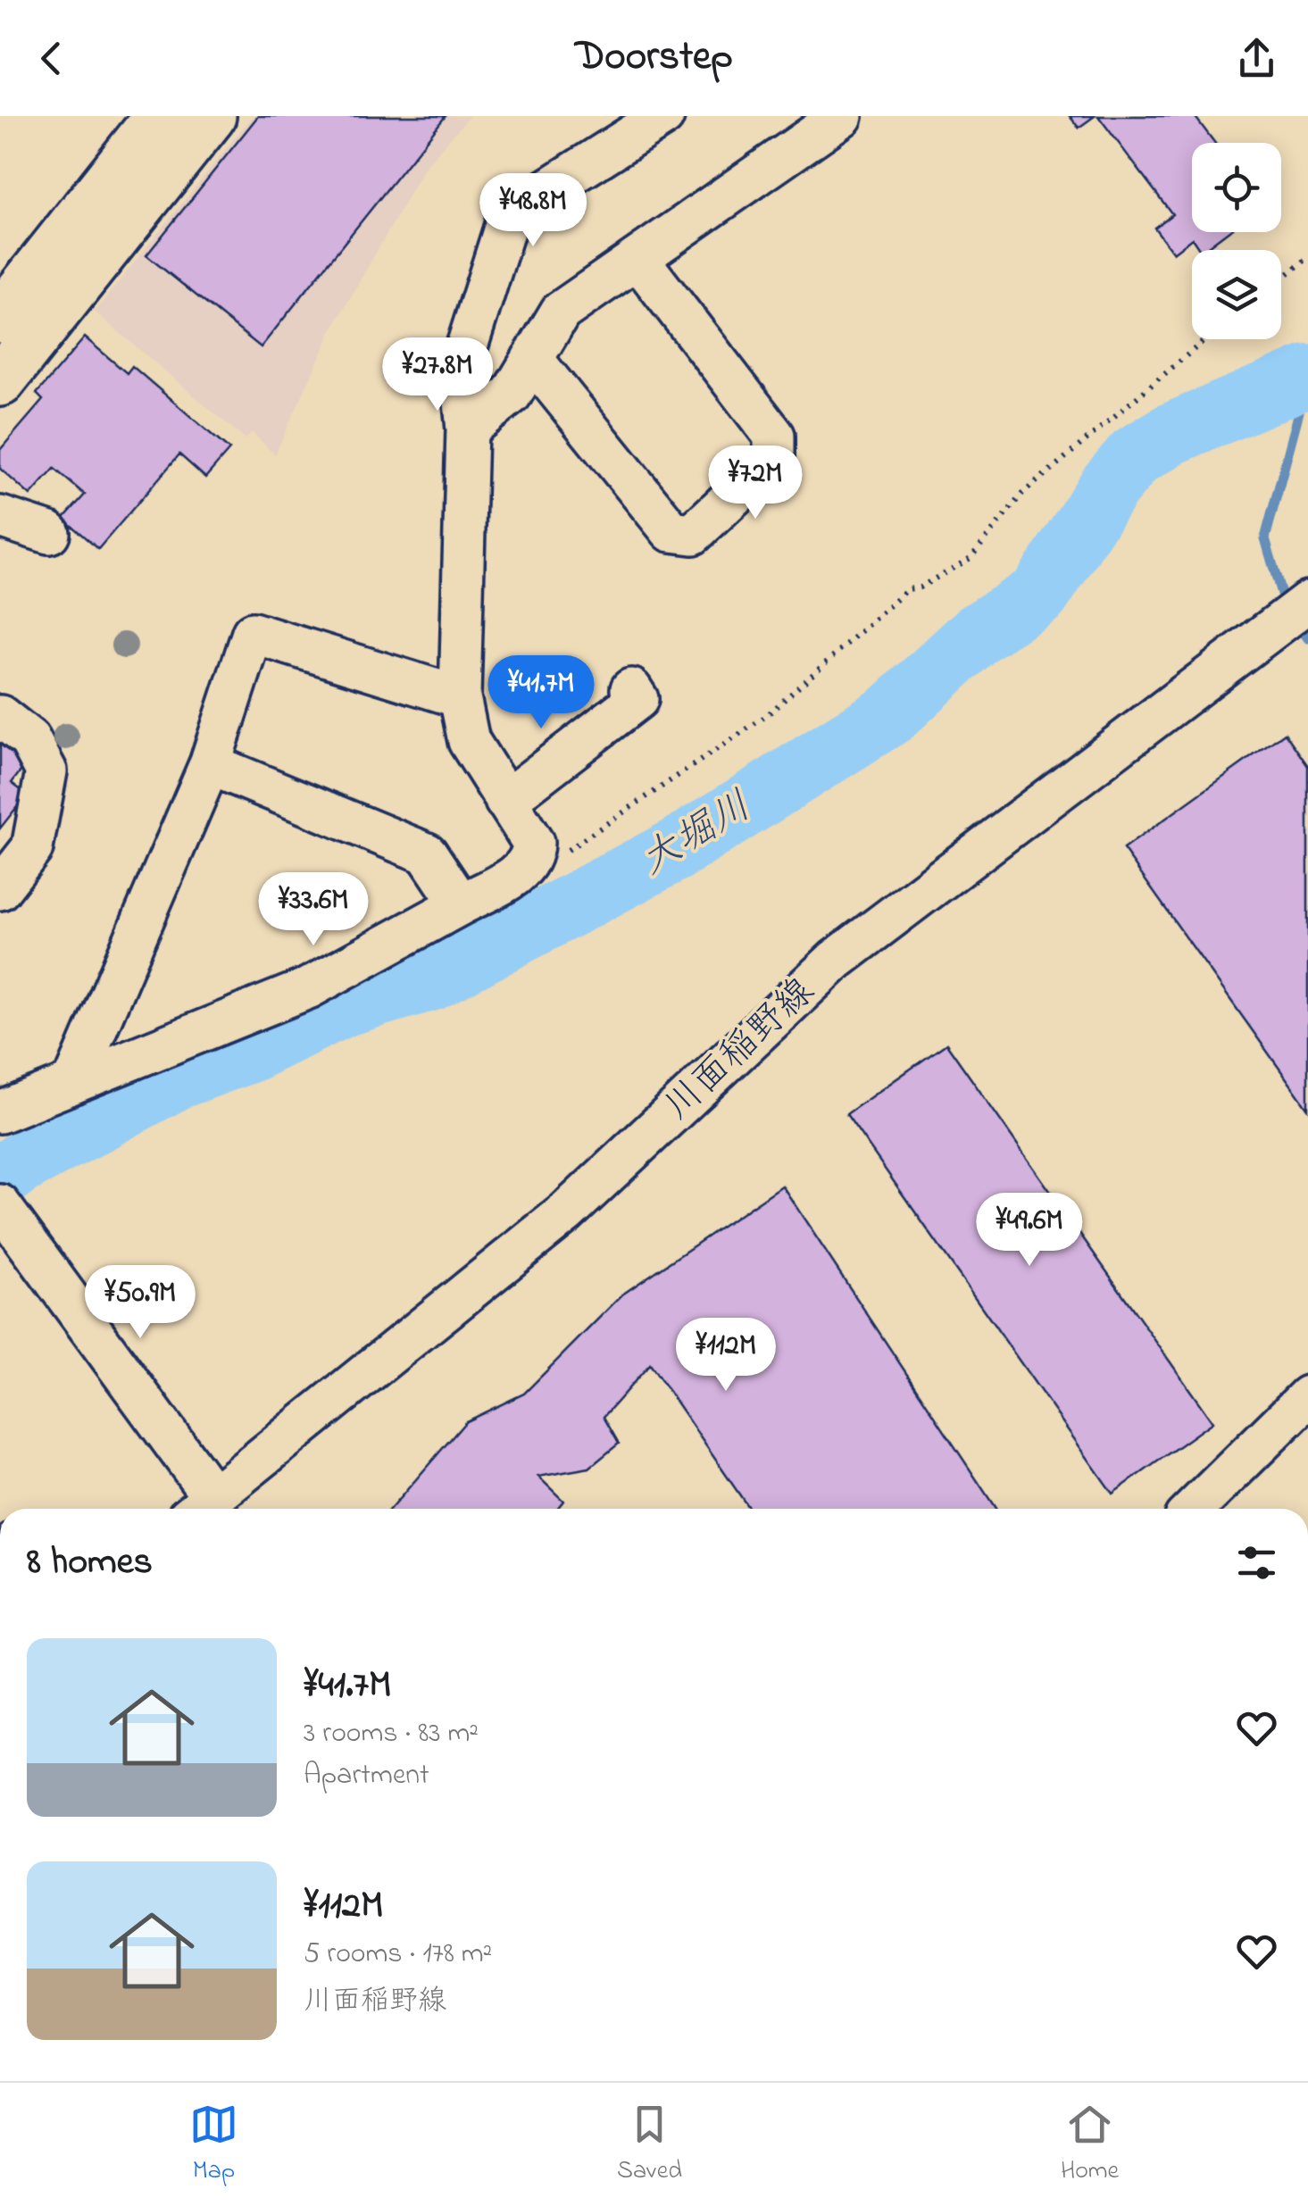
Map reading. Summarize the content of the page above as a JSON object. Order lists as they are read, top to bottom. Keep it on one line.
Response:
{"streets":{"street":["川面稲野線"]},"water":["大堀川"],"page":{"header":"Doorstep","price":["¥48.8M","¥27.8M","¥72M","¥41.7M","¥33.6M","¥49.6M","¥50.9M","¥112M"],"heading":"8 homes","list":[{"name":"¥41.7M","note":"3 rooms · 83 m² · Apartment"},{"name":"¥112M","note":"5 rooms · 178 m² · 川面稲野線"}],"tabs":["Map","Saved","Home"]}}
